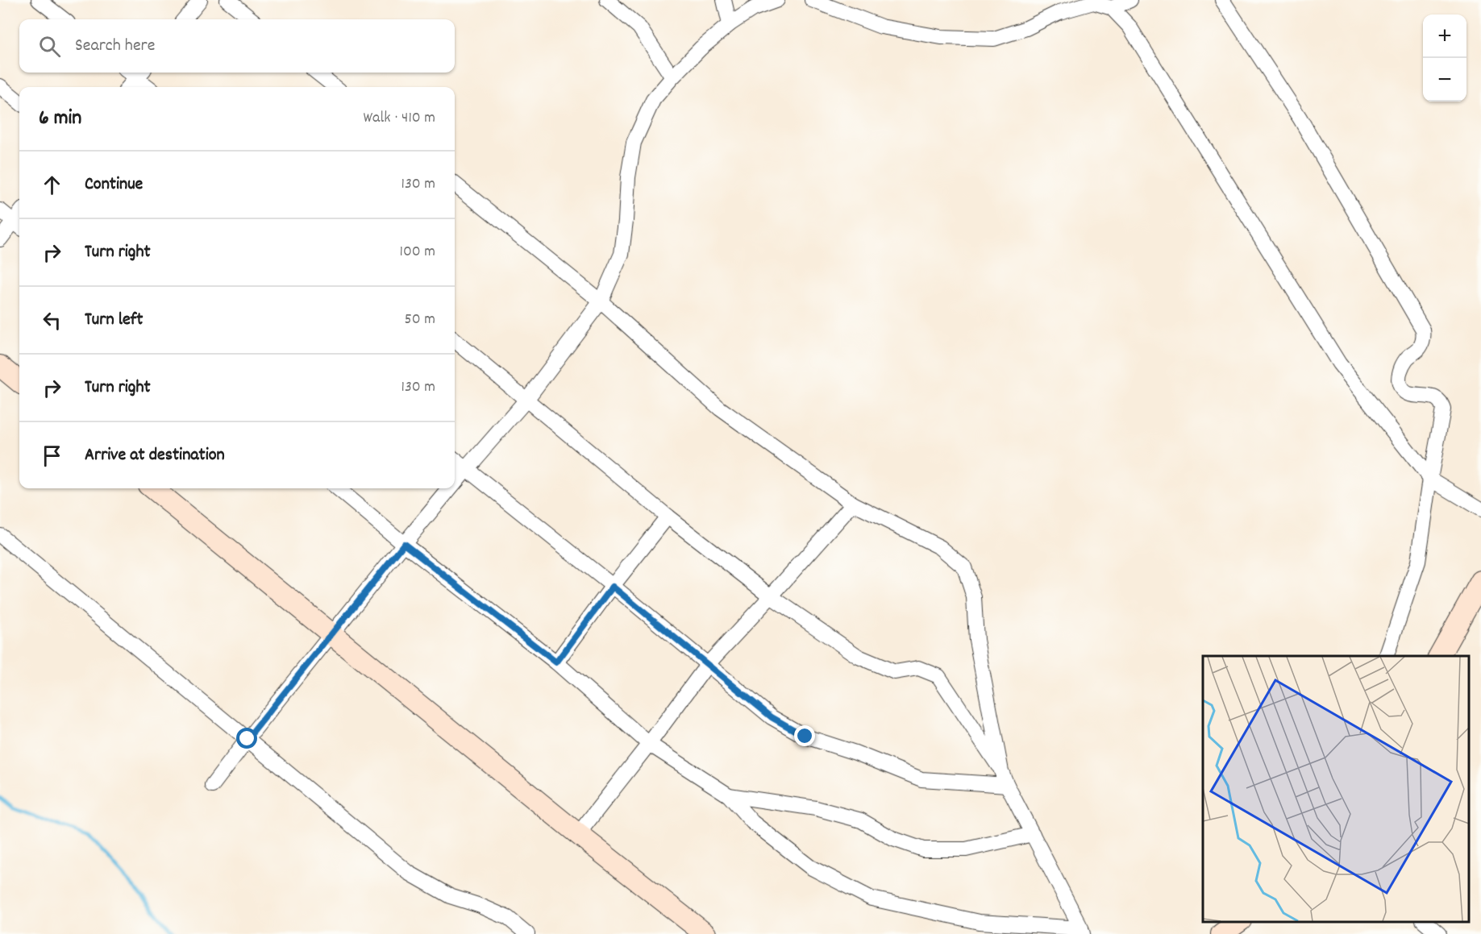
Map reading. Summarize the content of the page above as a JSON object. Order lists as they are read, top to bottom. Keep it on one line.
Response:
{"page":{"map_buttons":["+","−"],"search":"Search here","heading":["6 min","Walk · 410 m"],"list":[["Continue","130 m"],["Turn right","100 m"],["Turn left","50 m"],["Turn right","130 m"],"Arrive at destination"]}}
